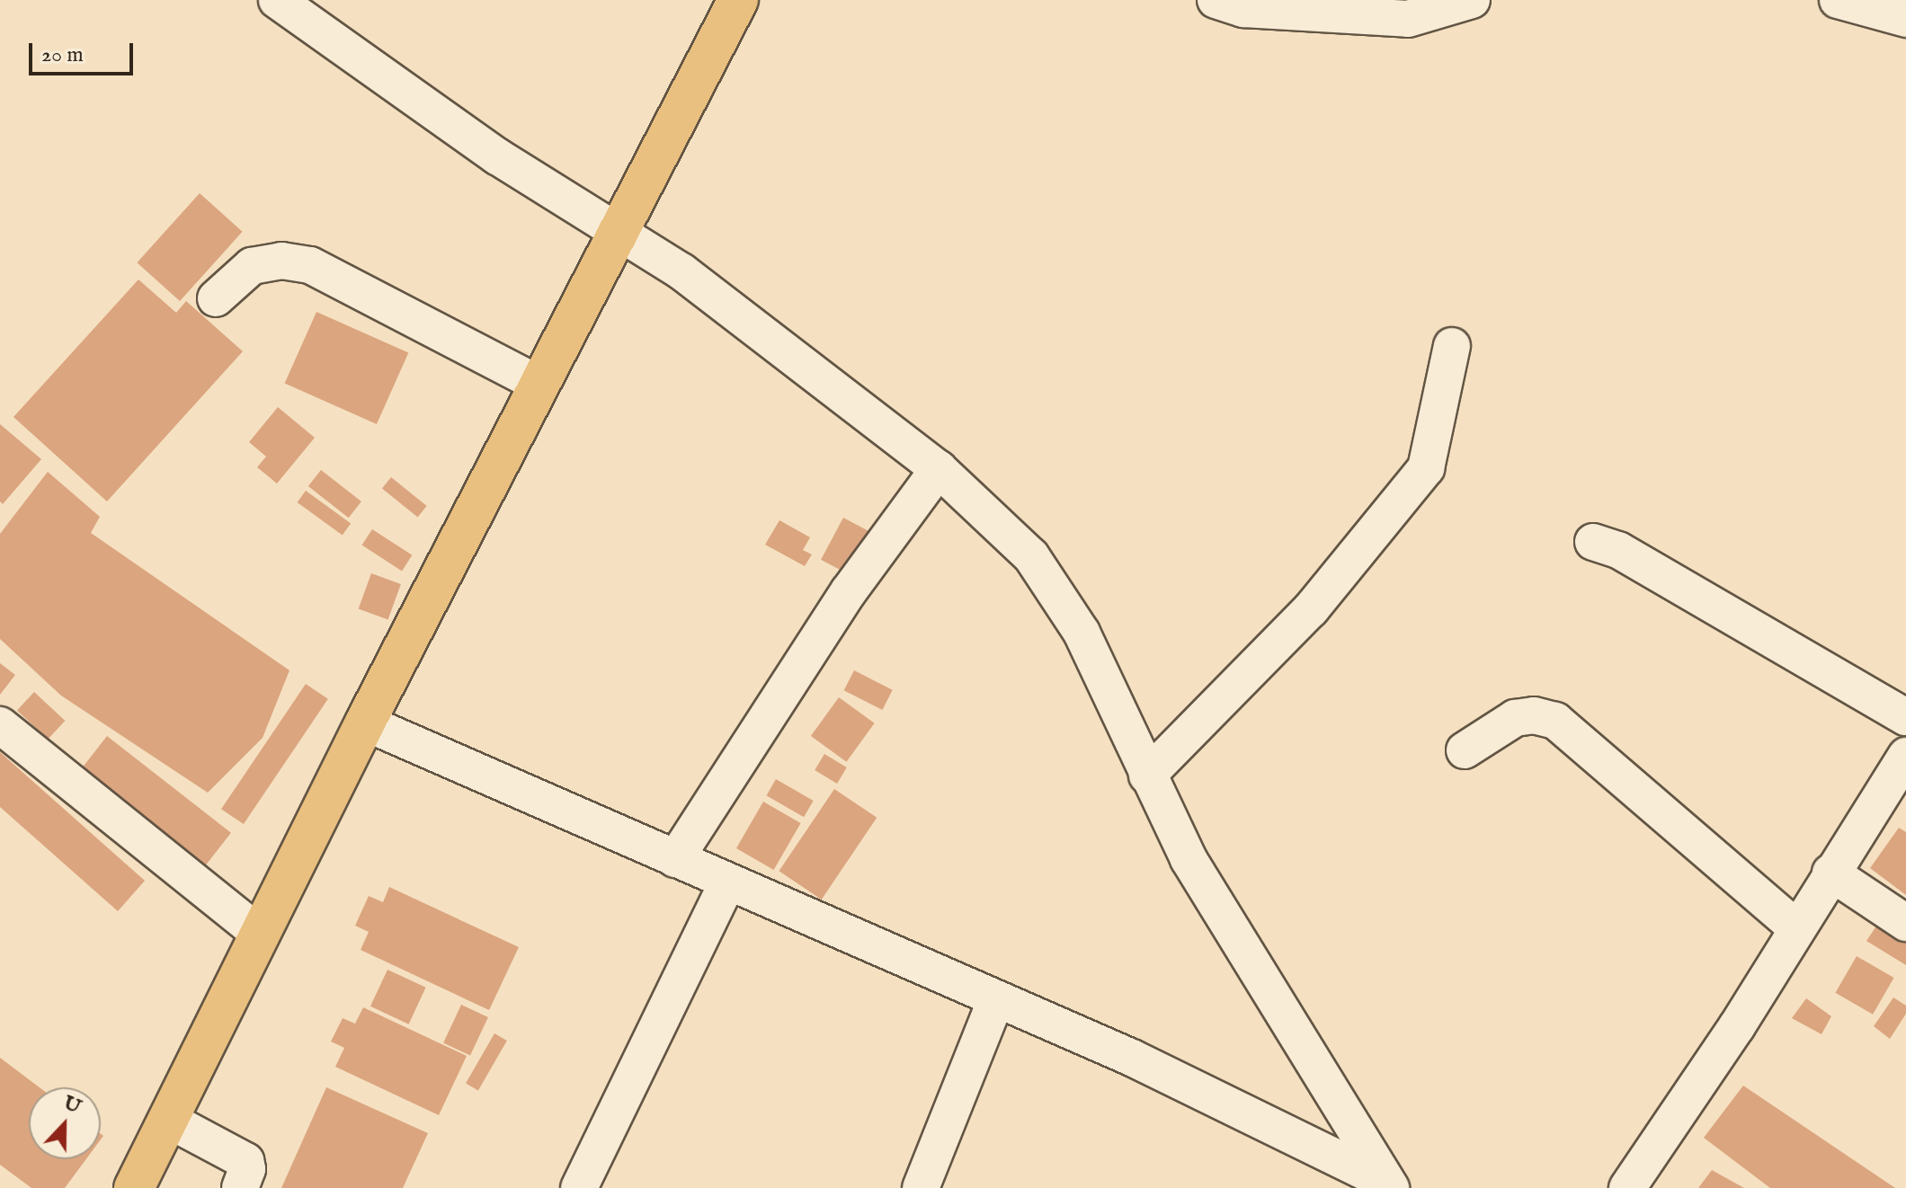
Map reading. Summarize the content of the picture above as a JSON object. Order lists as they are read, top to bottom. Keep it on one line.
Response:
{"scale_bar":"20 m","north":"top"}
